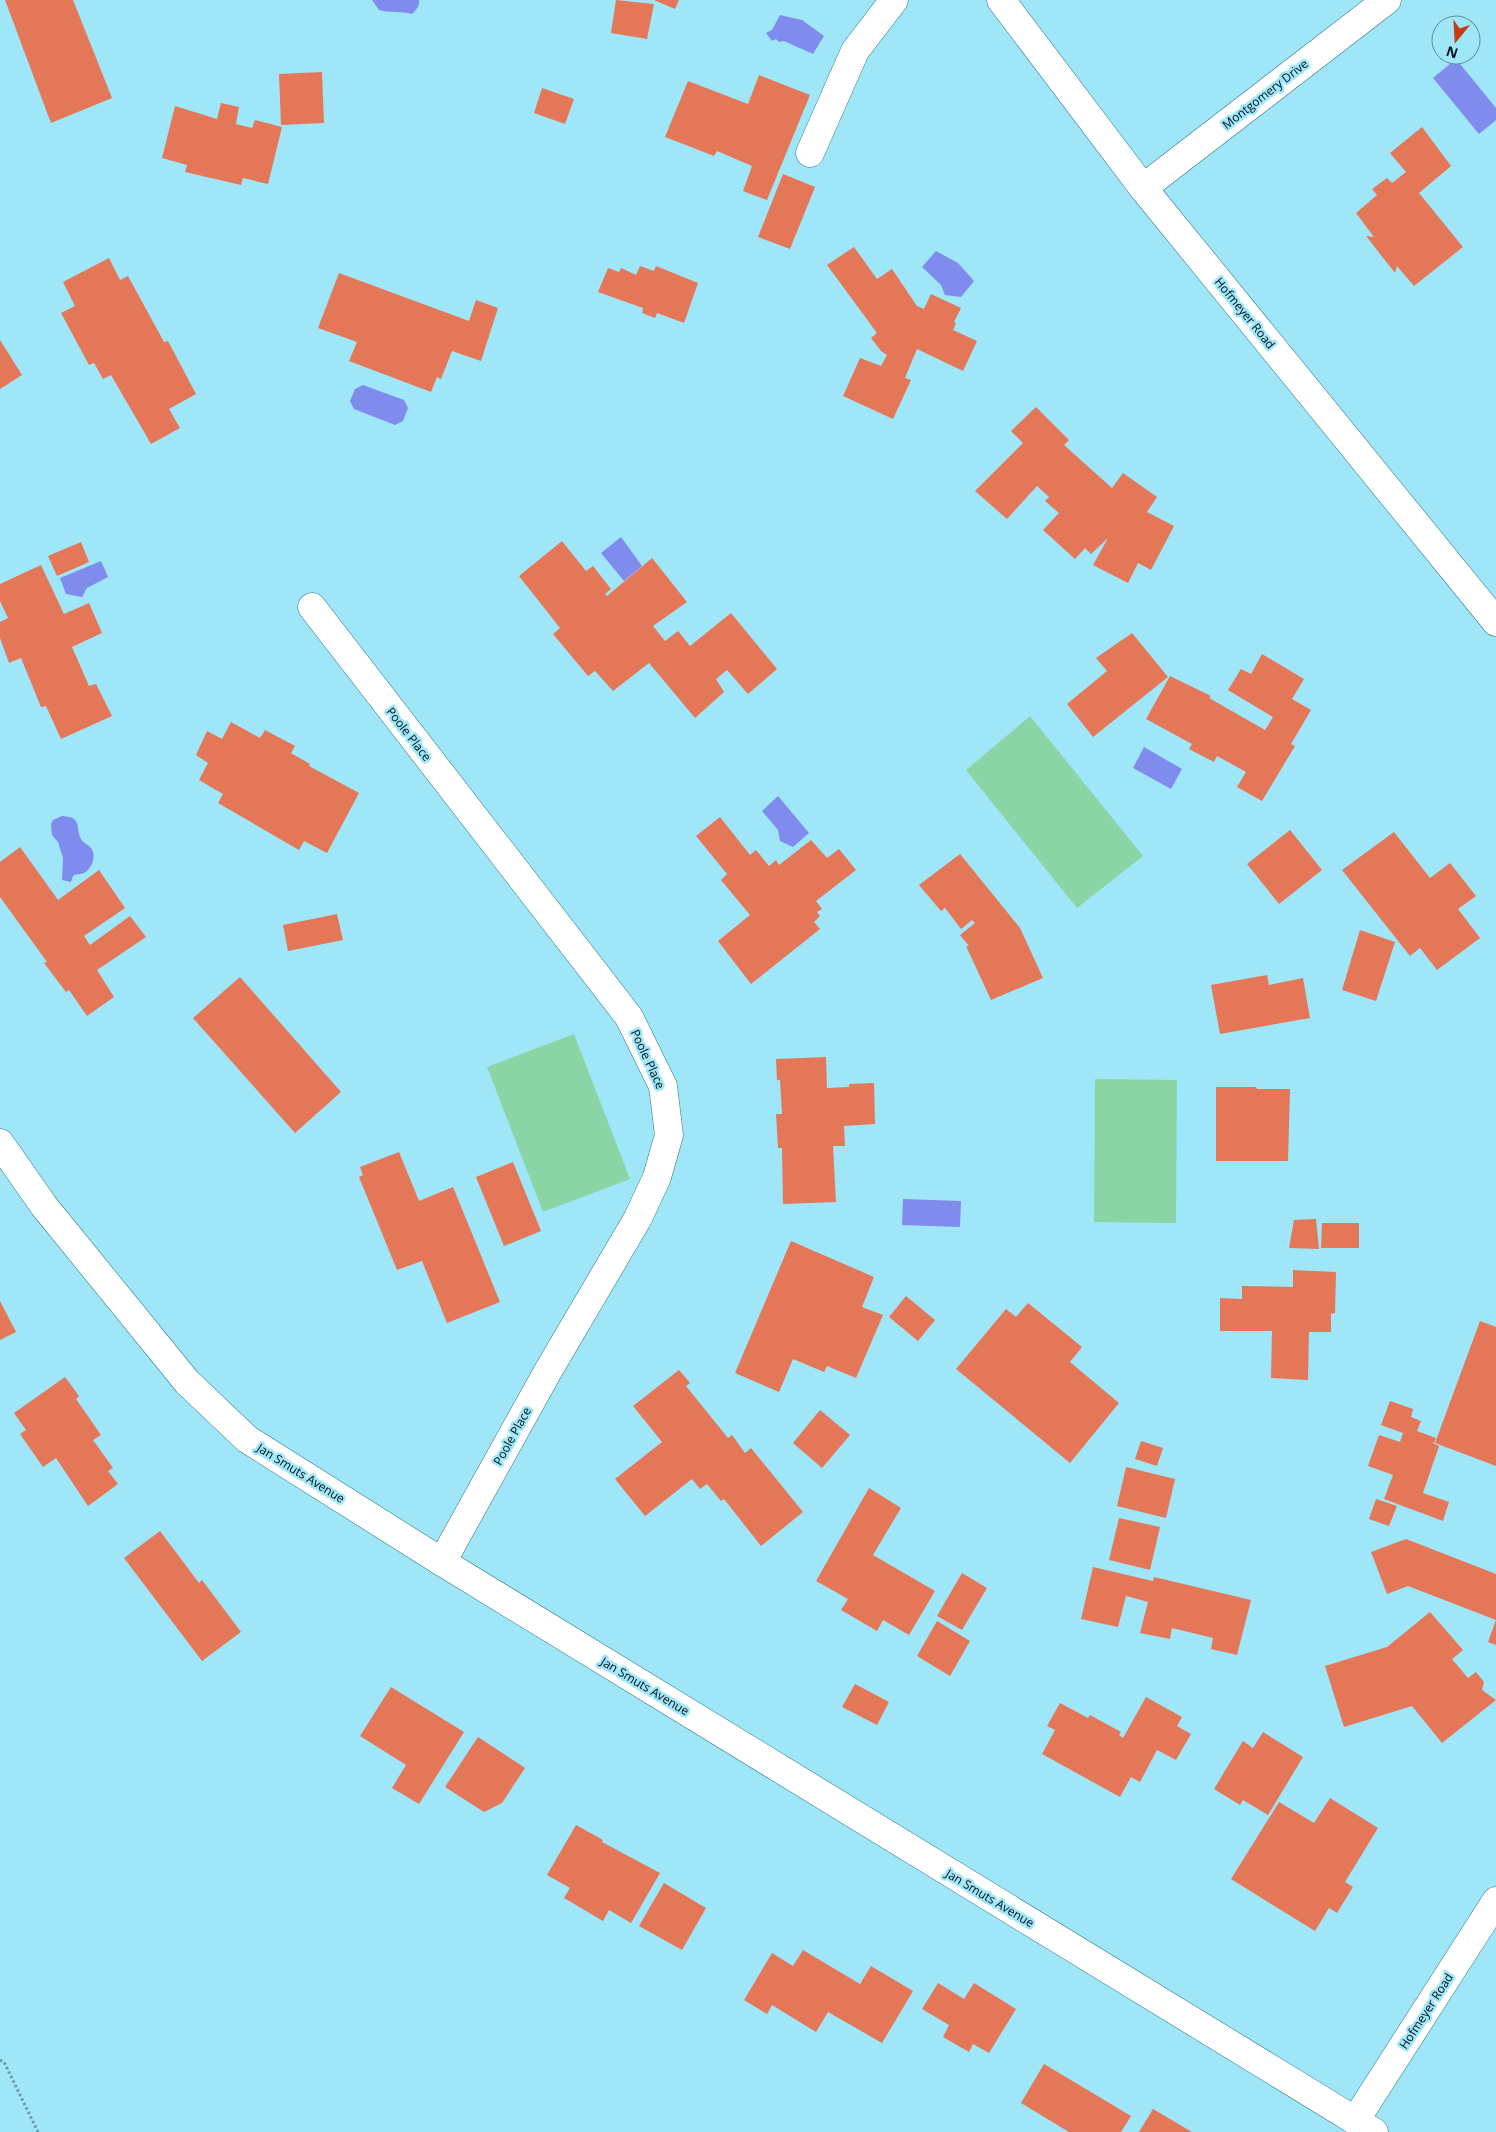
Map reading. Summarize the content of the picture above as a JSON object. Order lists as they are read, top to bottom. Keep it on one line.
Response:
{"streets":{"street":["Montgomery Drive","Hofmeyer Road","Poole Place","Jan Smuts Avenue"]},"crossings":[["Montgomery Drive","Hofmeyer Road"],["Hofmeyer Road","Jan Smuts Avenue"],["Poole Place","Jan Smuts Avenue"]],"north":"bottom"}
